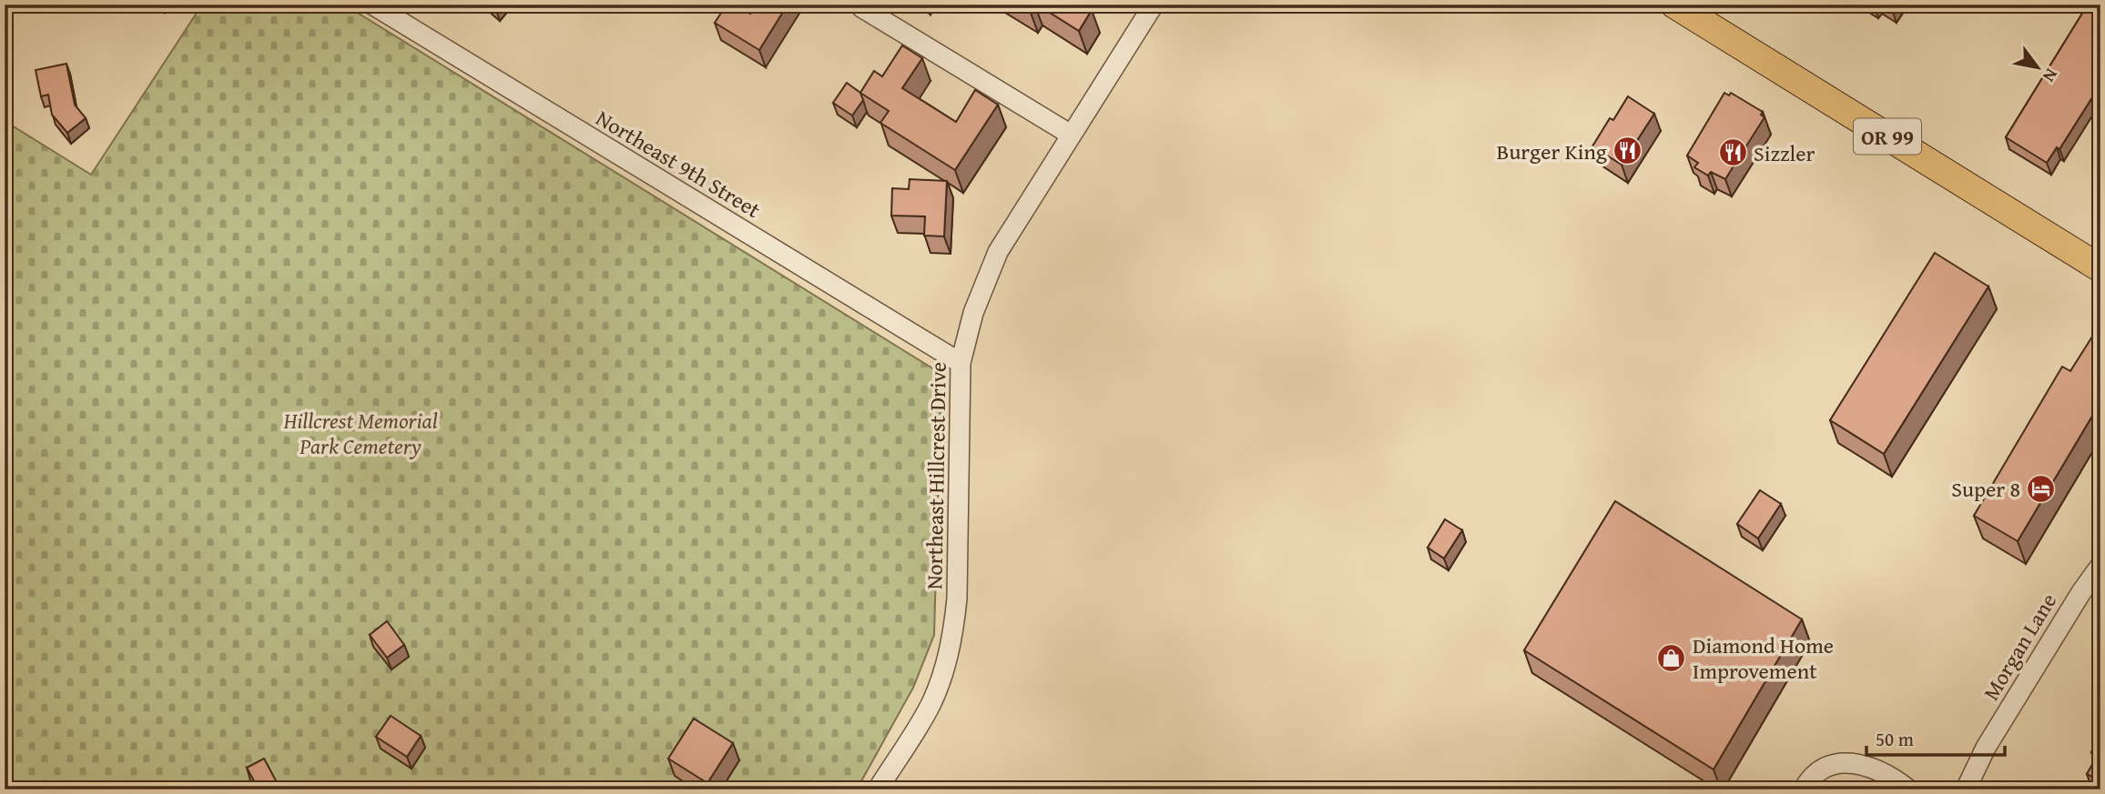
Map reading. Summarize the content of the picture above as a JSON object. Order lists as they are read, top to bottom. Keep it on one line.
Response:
{"streets":{"highway":["OR 99"],"street":["Northeast 9th Street","Northeast Hillcrest Drive","Morgan Lane"]},"crossings":[["Northeast 9th Street","Northeast Hillcrest Drive"]],"parks":["Hillcrest Memorial Park Cemetery"],"places":{"restaurant":["Burger King","Sizzler"],"hotel":["Super 8"],"shop":["Diamond Home Improvement"]},"scale_bar":"50 m","north":"bottom right"}
